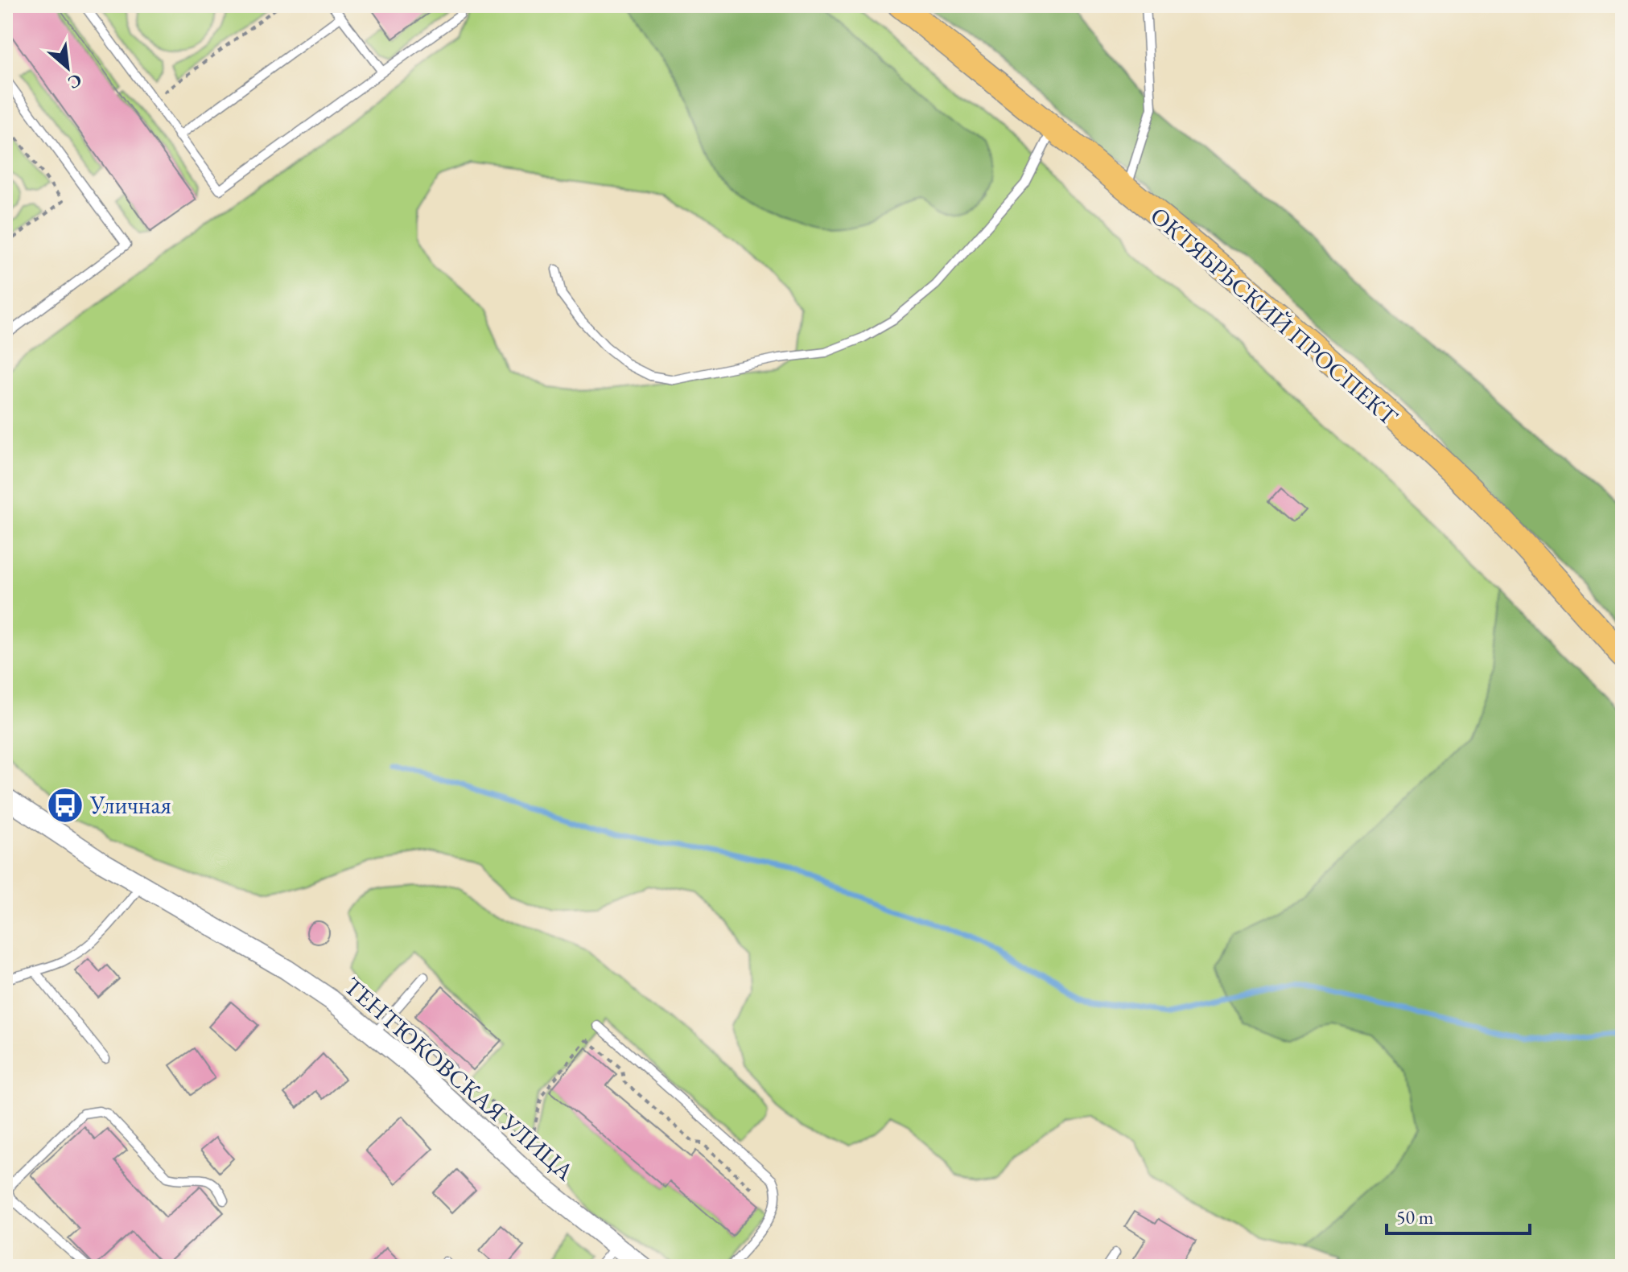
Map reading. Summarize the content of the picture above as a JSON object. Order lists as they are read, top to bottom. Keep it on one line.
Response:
{"streets":{"main road":["ОКТЯБРЬСКИЙ ПРОСПЕКТ"],"street":["ТЕНТЮКОВСКАЯ УЛИЦА"]},"places":{"bus stop":["Уличная"]},"scale_bar":"50 m","north":"bottom right"}
